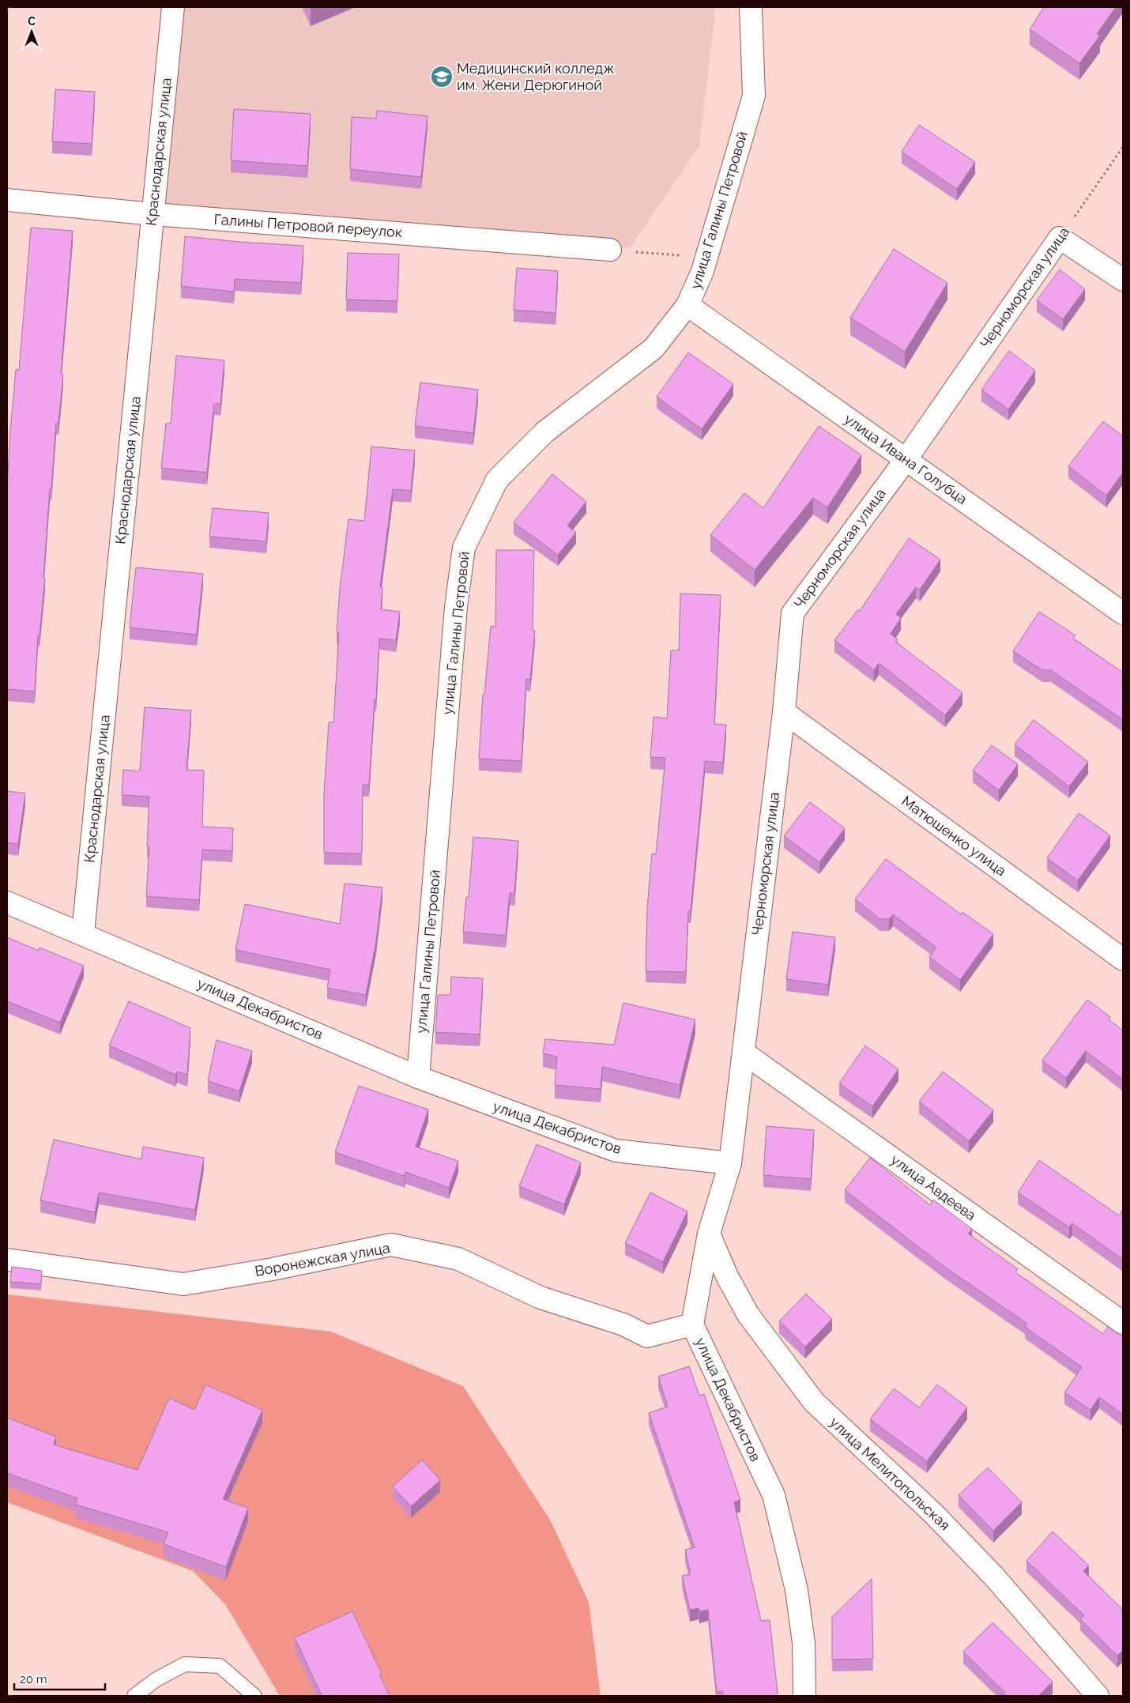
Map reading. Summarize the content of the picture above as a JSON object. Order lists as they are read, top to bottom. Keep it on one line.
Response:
{"streets":{"street":["Краснодарская улица","улица Галины Петровой","Галины Петровой переулок","Черноморская улица","улица Ивана Голубца","Матюшенко улица","улица Декабристов","улица Авдеева","Воронежская улица","улица Мелитопольская"]},"crossings":[["Краснодарская улица","Галины Петровой переулок"],["Краснодарская улица","улица Декабристов"],["улица Галины Петровой","улица Ивана Голубца"],["улица Галины Петровой","улица Декабристов"],["Черноморская улица","улица Ивана Голубца"],["Черноморская улица","Матюшенко улица"],["Черноморская улица","улица Декабристов"],["Черноморская улица","улица Авдеева"],["улица Декабристов","Воронежская улица"],["улица Декабристов","улица Мелитопольская"]],"places":{"school or university":["Медицинский колледж им. Жени Дерюгиной"]},"scale_bar":"20 m","north":"top"}
